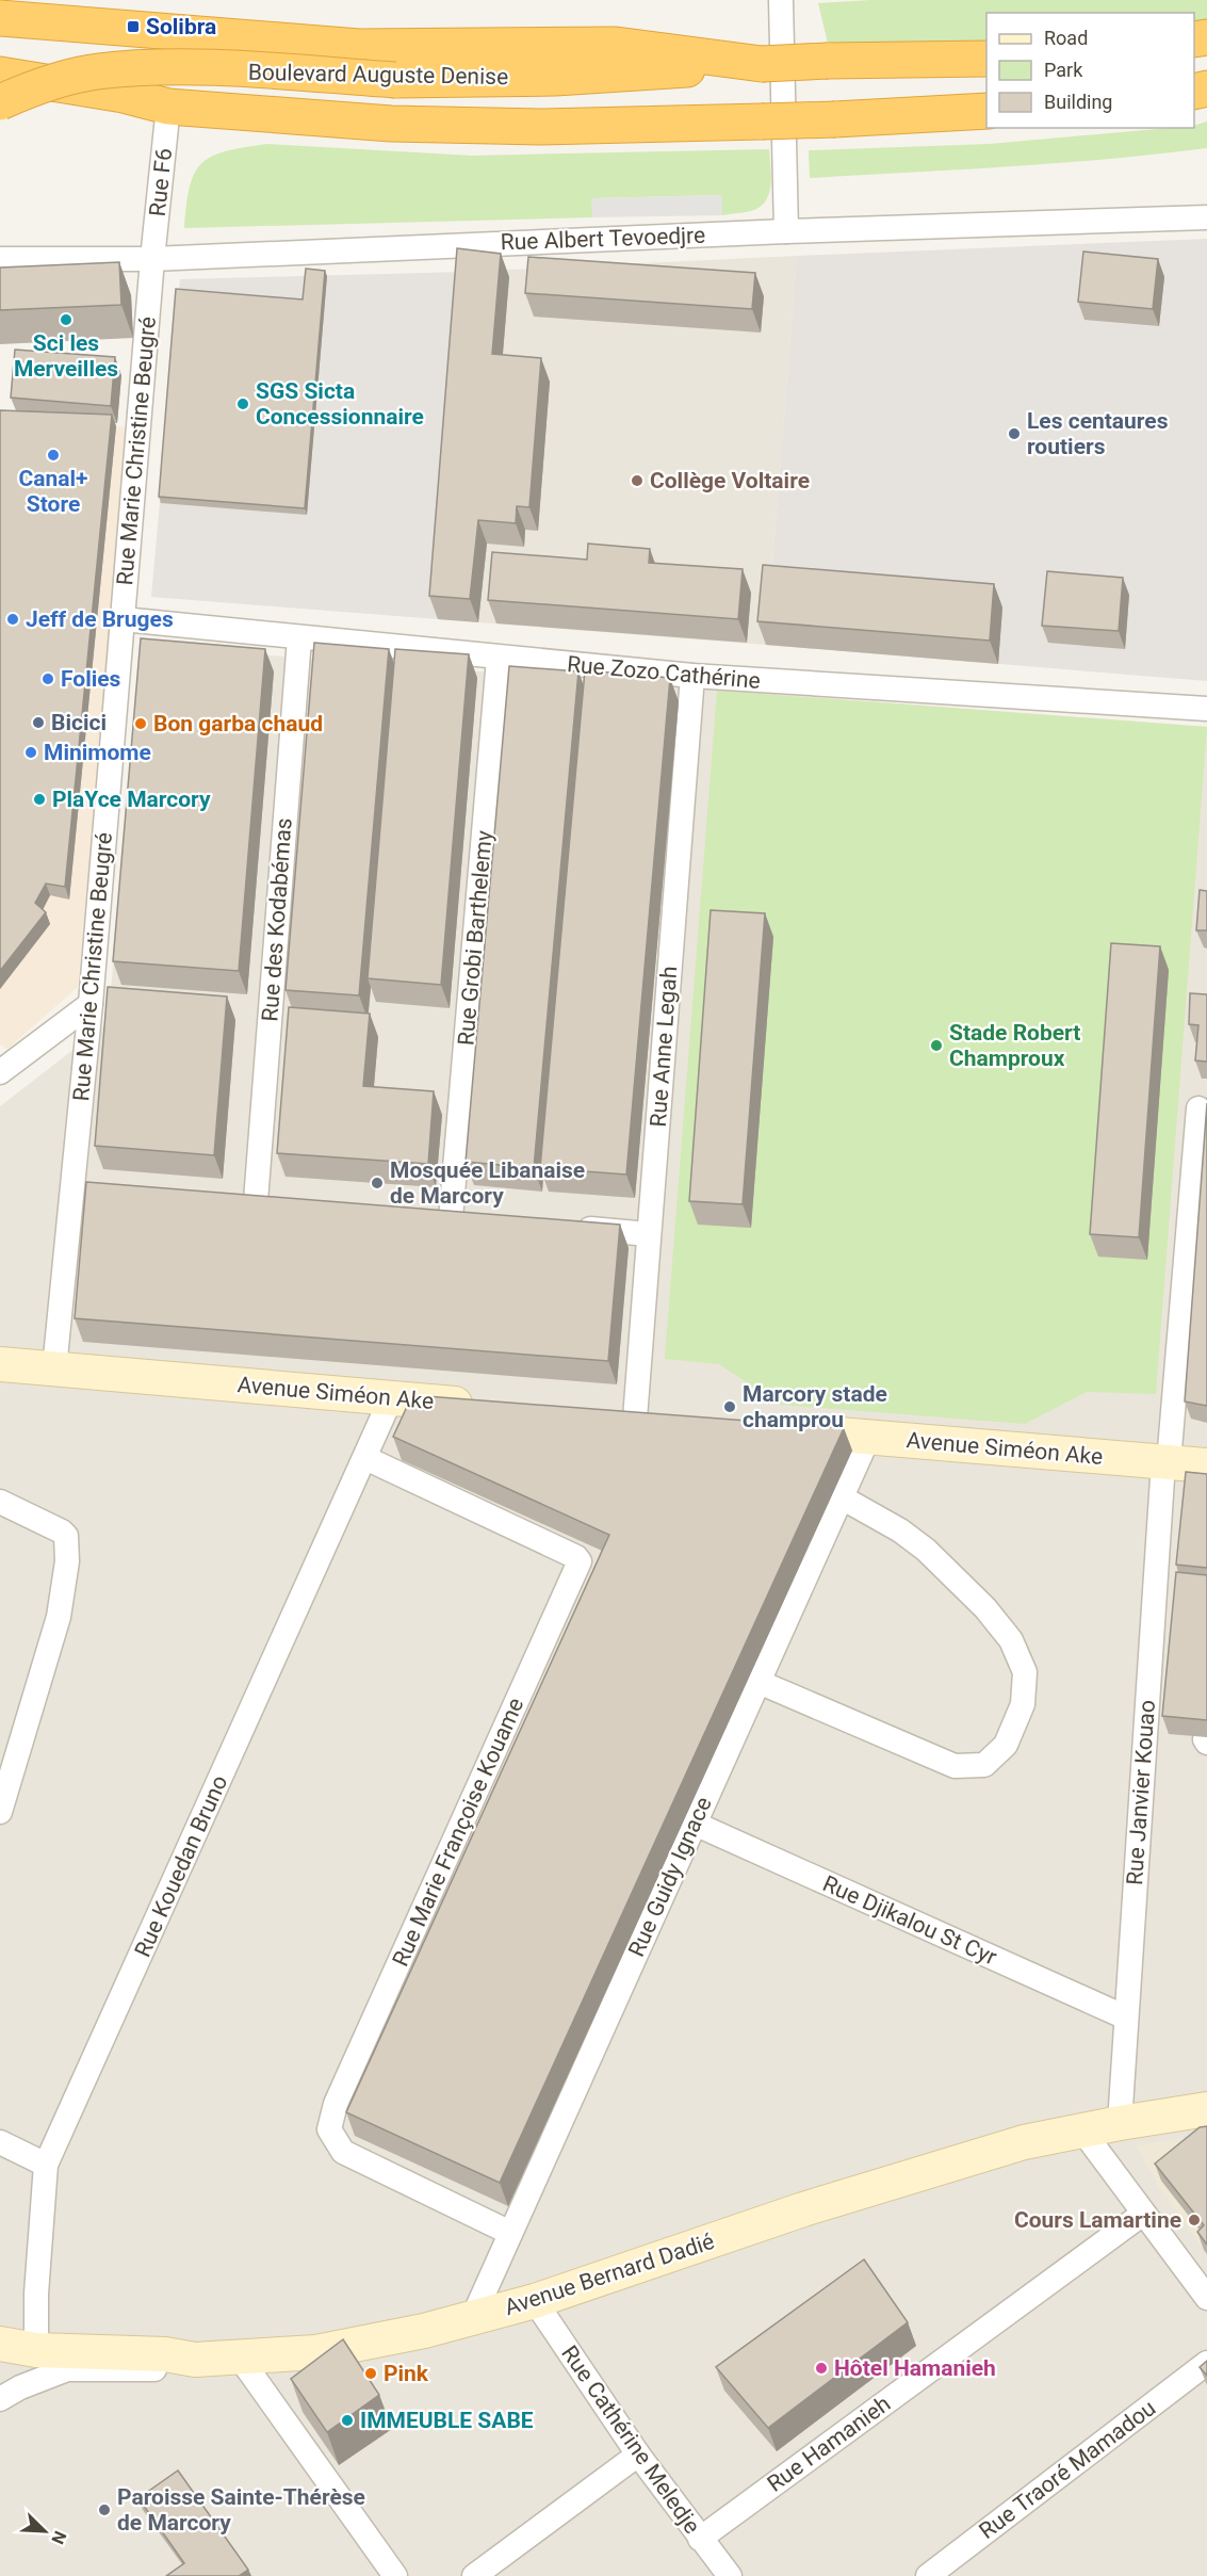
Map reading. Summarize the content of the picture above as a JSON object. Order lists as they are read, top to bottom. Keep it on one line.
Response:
{"streets":{"highway":["Boulevard Auguste Denise"],"street":["Rue F6","Rue Albert Tevoedjre","Rue Marie Christine Beugré","Rue Zozo Cathérine","Rue des Kodabémas","Rue Grobi Barthelemy","Rue Anne Legah","Avenue Siméon Ake","Rue Janvier Kouao","Rue Marie Françoise Kouame","Rue Kouedan Bruno","Rue Guidy Ignace","Rue Djikalou St Cyr","Avenue Bernard Dadié","Rue Cathérine Meledje","Rue Hamanieh","Rue Traoré Mamadou"]},"crossings":[["Rue F6","Rue Albert Tevoedjre"],["Rue F6","Rue Marie Christine Beugré"],["Rue Albert Tevoedjre","Rue Marie Christine Beugré"],["Rue Marie Christine Beugré","Rue Zozo Cathérine"],["Rue Marie Christine Beugré","Avenue Siméon Ake"],["Rue Zozo Cathérine","Rue des Kodabémas"],["Rue Zozo Cathérine","Rue Grobi Barthelemy"],["Rue Zozo Cathérine","Rue Anne Legah"],["Avenue Siméon Ake","Rue Janvier Kouao"],["Avenue Siméon Ake","Rue Kouedan Bruno"],["Avenue Siméon Ake","Rue Guidy Ignace"],["Rue Janvier Kouao","Rue Djikalou St Cyr"],["Rue Janvier Kouao","Avenue Bernard Dadié"],["Rue Marie Françoise Kouame","Rue Kouedan Bruno"],["Rue Marie Françoise Kouame","Rue Guidy Ignace"],["Rue Kouedan Bruno","Avenue Bernard Dadié"],["Rue Guidy Ignace","Rue Djikalou St Cyr"],["Rue Guidy Ignace","Avenue Bernard Dadié"],["Avenue Bernard Dadié","Rue Cathérine Meledje"],["Rue Cathérine Meledje","Rue Hamanieh"]],"places":{"transit":["Solibra"],"other":["Sci les Merveilles","SGS Sicta Concessionnaire","Les centaures routiers","Canal+ Store","Collège Voltaire","Jeff de Bruges","Folies","Bicici","Bon garba chaud","Minimome","PlaYce Marcory","Stade Robert Champroux","Mosquée Libanaise de Marcory","Marcory stade champrou","Cours Lamartine","Hôtel Hamanieh","Pink","IMMEUBLE SABE","Paroisse Sainte-Thérèse de Marcory"]},"legend":["Road","Park","Building"],"north":"bottom right"}
